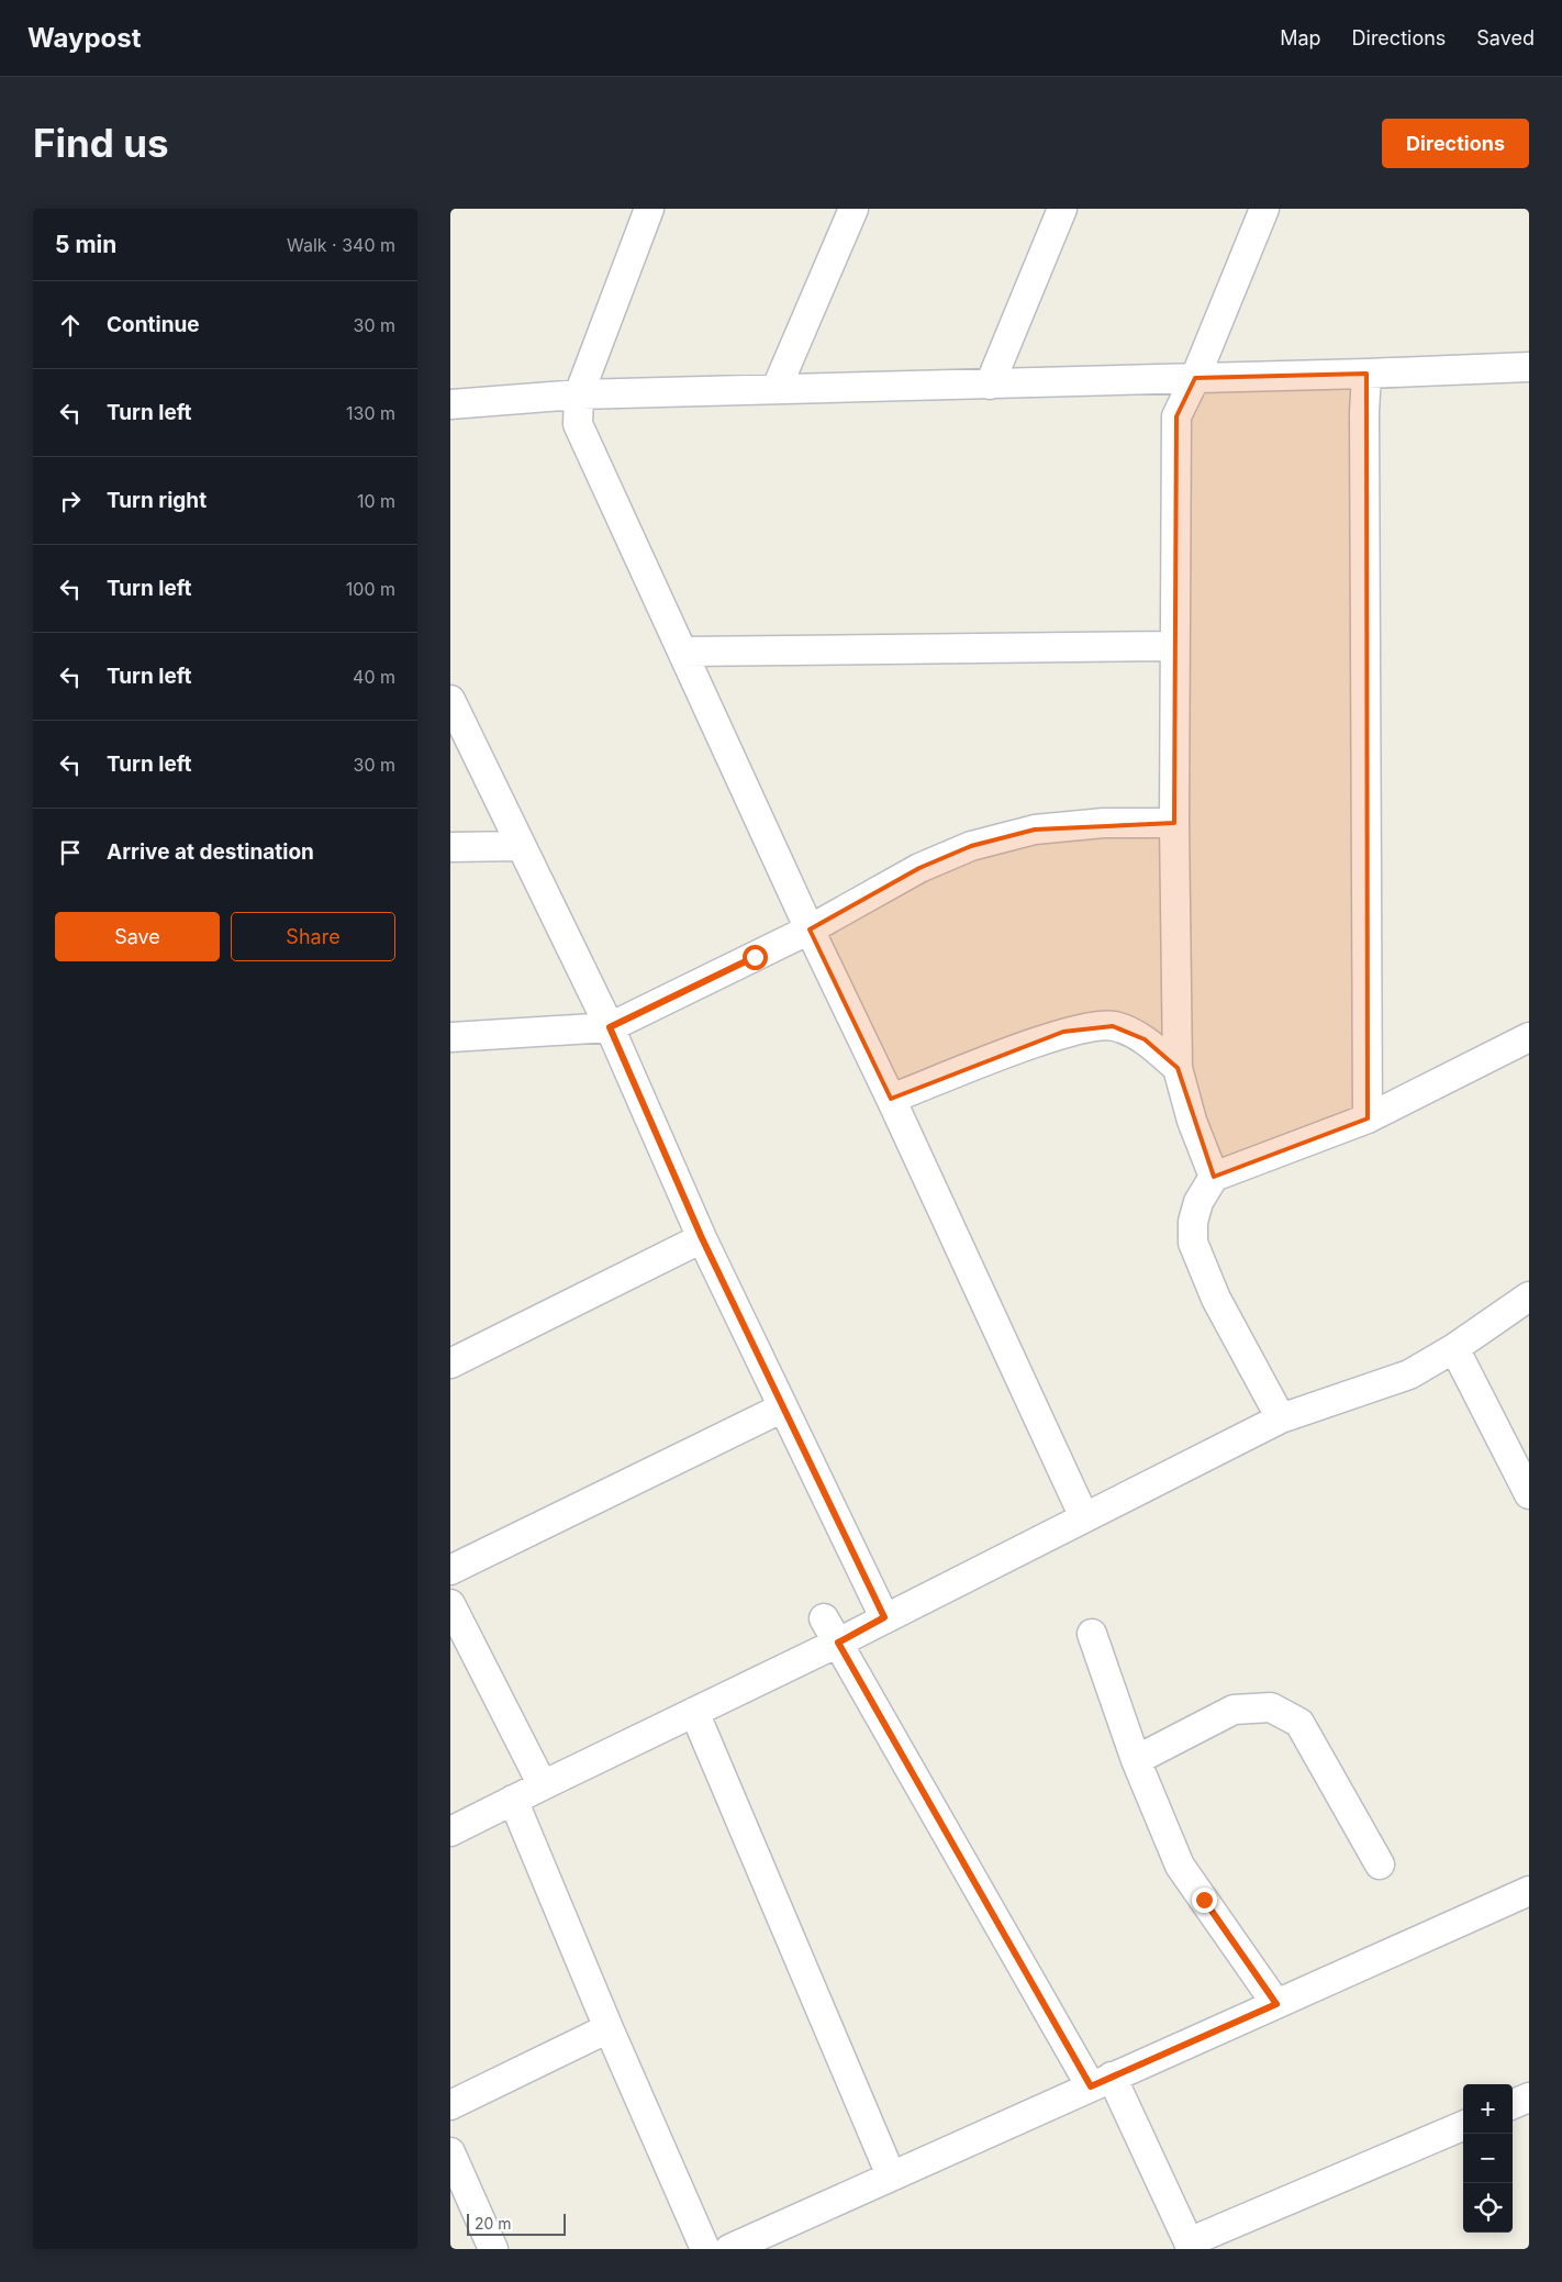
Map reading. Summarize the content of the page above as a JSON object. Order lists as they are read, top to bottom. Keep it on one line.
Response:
{"scale_bar":"20 m","page":{"header":"Waypost","nav":["Map","Directions","Saved"],"buttons":["Directions",["Save","Share"]],"title":"Find us","heading":["5 min","Walk · 340 m"],"list":[["Continue","30 m"],["Turn left","130 m"],["Turn right","10 m"],["Turn left","100 m"],["Turn left","40 m"],["Turn left","30 m"],"Arrive at destination"],"map_buttons":["+","−"],"scale":"20 m"}}
